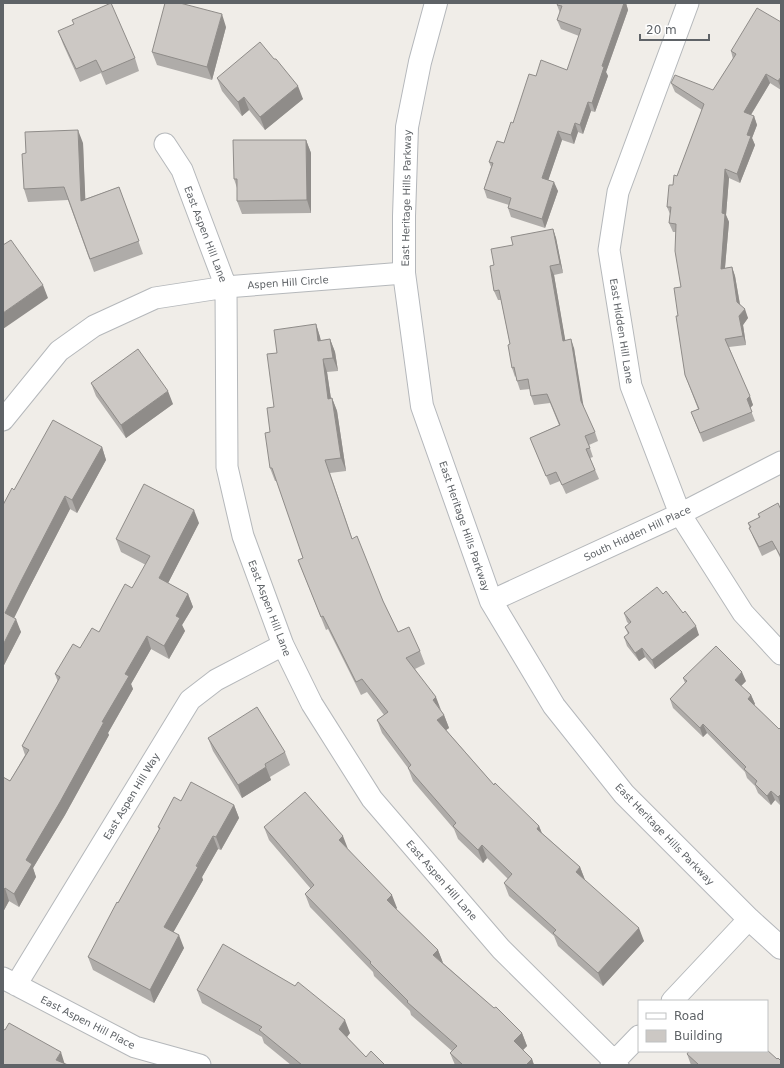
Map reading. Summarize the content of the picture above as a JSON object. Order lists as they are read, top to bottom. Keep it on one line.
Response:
{"streets":{"street":["East Heritage Hills Parkway","East Aspen Hill Lane","Aspen Hill Circle","East Hidden Hill Lane","South Hidden Hill Place","East Aspen Hill Way","East Aspen Hill Place"]},"crossings":[["East Heritage Hills Parkway","Aspen Hill Circle"],["East Heritage Hills Parkway","South Hidden Hill Place"],["East Aspen Hill Lane","Aspen Hill Circle"],["East Aspen Hill Lane","East Aspen Hill Way"],["East Hidden Hill Lane","South Hidden Hill Place"],["East Aspen Hill Way","East Aspen Hill Place"]],"legend":["Road","Building"],"scale_bar":"20 m"}
